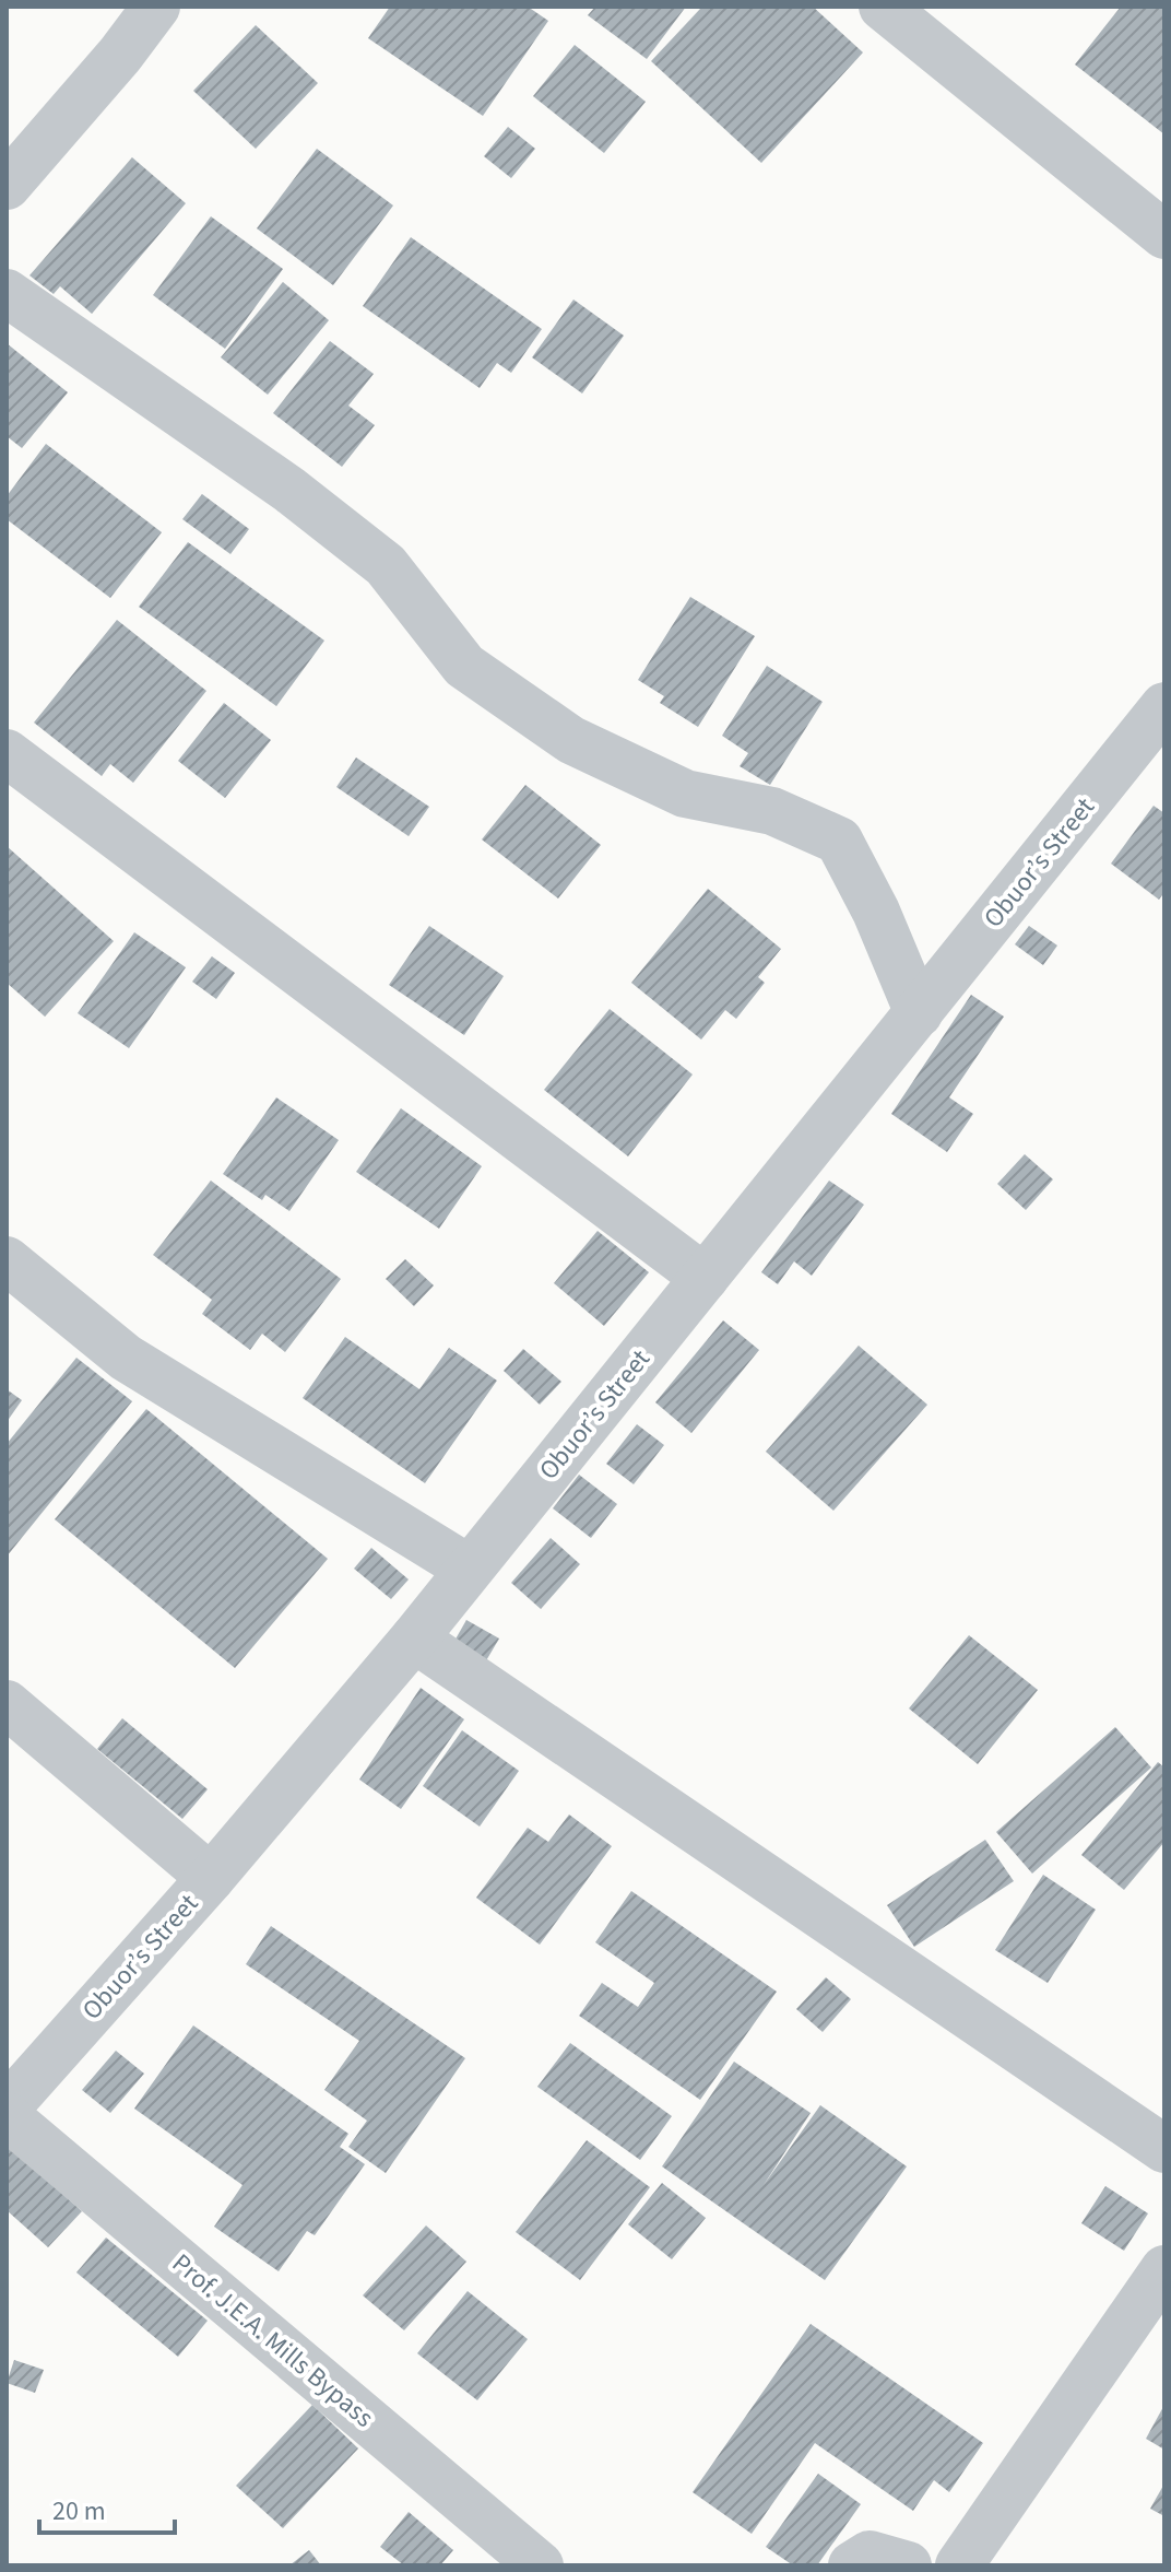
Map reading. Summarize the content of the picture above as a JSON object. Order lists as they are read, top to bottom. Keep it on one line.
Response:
{"streets":{"street":["Obuor’s Street","Prof. J.E.A. Mills Bypass"]},"scale_bar":"20 m"}
